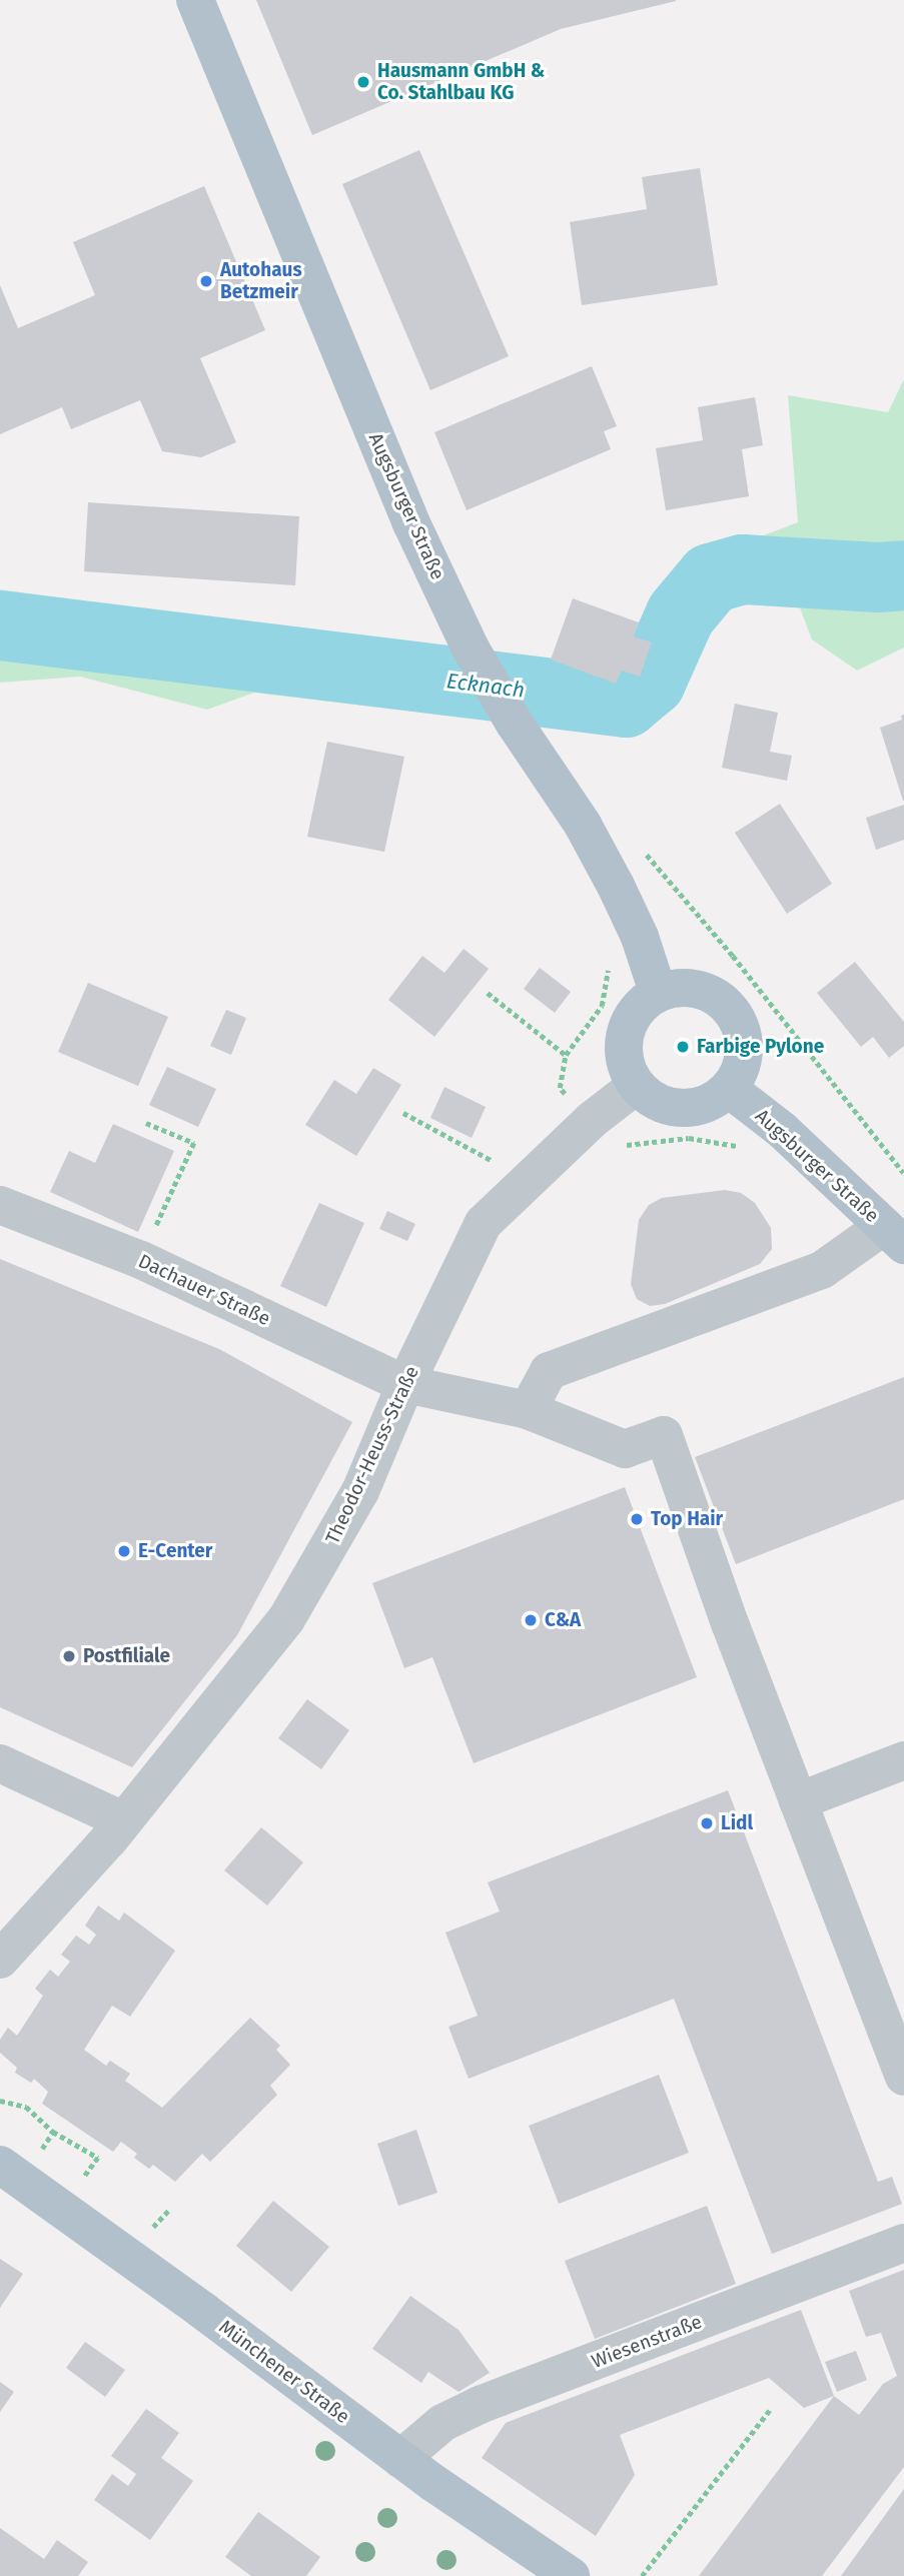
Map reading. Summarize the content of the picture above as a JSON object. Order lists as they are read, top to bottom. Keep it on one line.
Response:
{"streets":{"main road":["Augsburger Straße","Münchener Straße"],"street":["Dachauer Straße","Theodor-Heuss-Straße","Wiesenstraße"]},"crossings":[["Augsburger Straße","Theodor-Heuss-Straße"],["Dachauer Straße","Theodor-Heuss-Straße"],["Wiesenstraße","Münchener Straße"]],"water":["Ecknach"],"places":["Hausmann GmbH & Co. Stahlbau KG","Autohaus Betzmeir","Farbige Pylone","Top Hair","E-Center","C&A","Postfiliale","Lidl"]}
